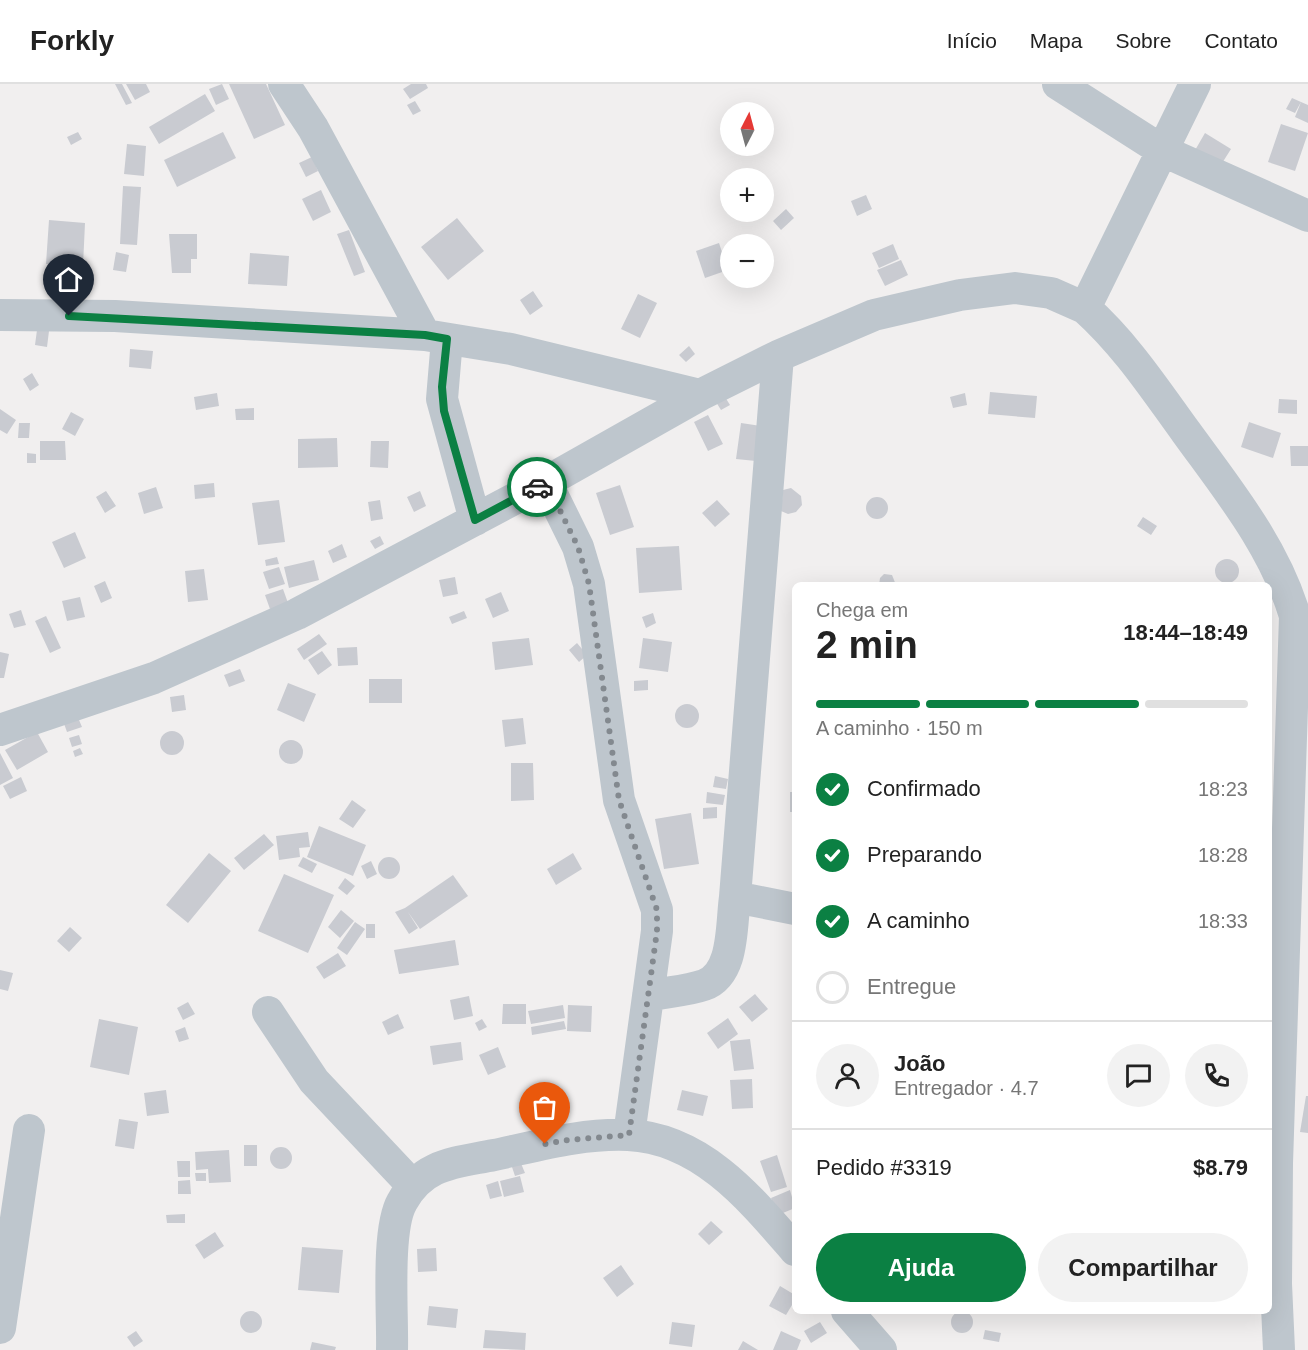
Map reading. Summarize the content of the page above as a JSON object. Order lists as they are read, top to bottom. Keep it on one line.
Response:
{"north":"top","page":{"header":"Forkly","nav":["Início","Mapa","Sobre","Contato"],"map_buttons":["+","−"],"heading":["2 min","Chega em","18:44–18:49"],"panel":["João","Entregador · 4.7","Pedido #3319","$8.79"],"bar":"A caminho · 150 m","list":[["Confirmado","18:23"],["Preparando","18:28"],["A caminho","18:33"],"Entregue"],"buttons":["Ajuda","Compartilhar"]}}
